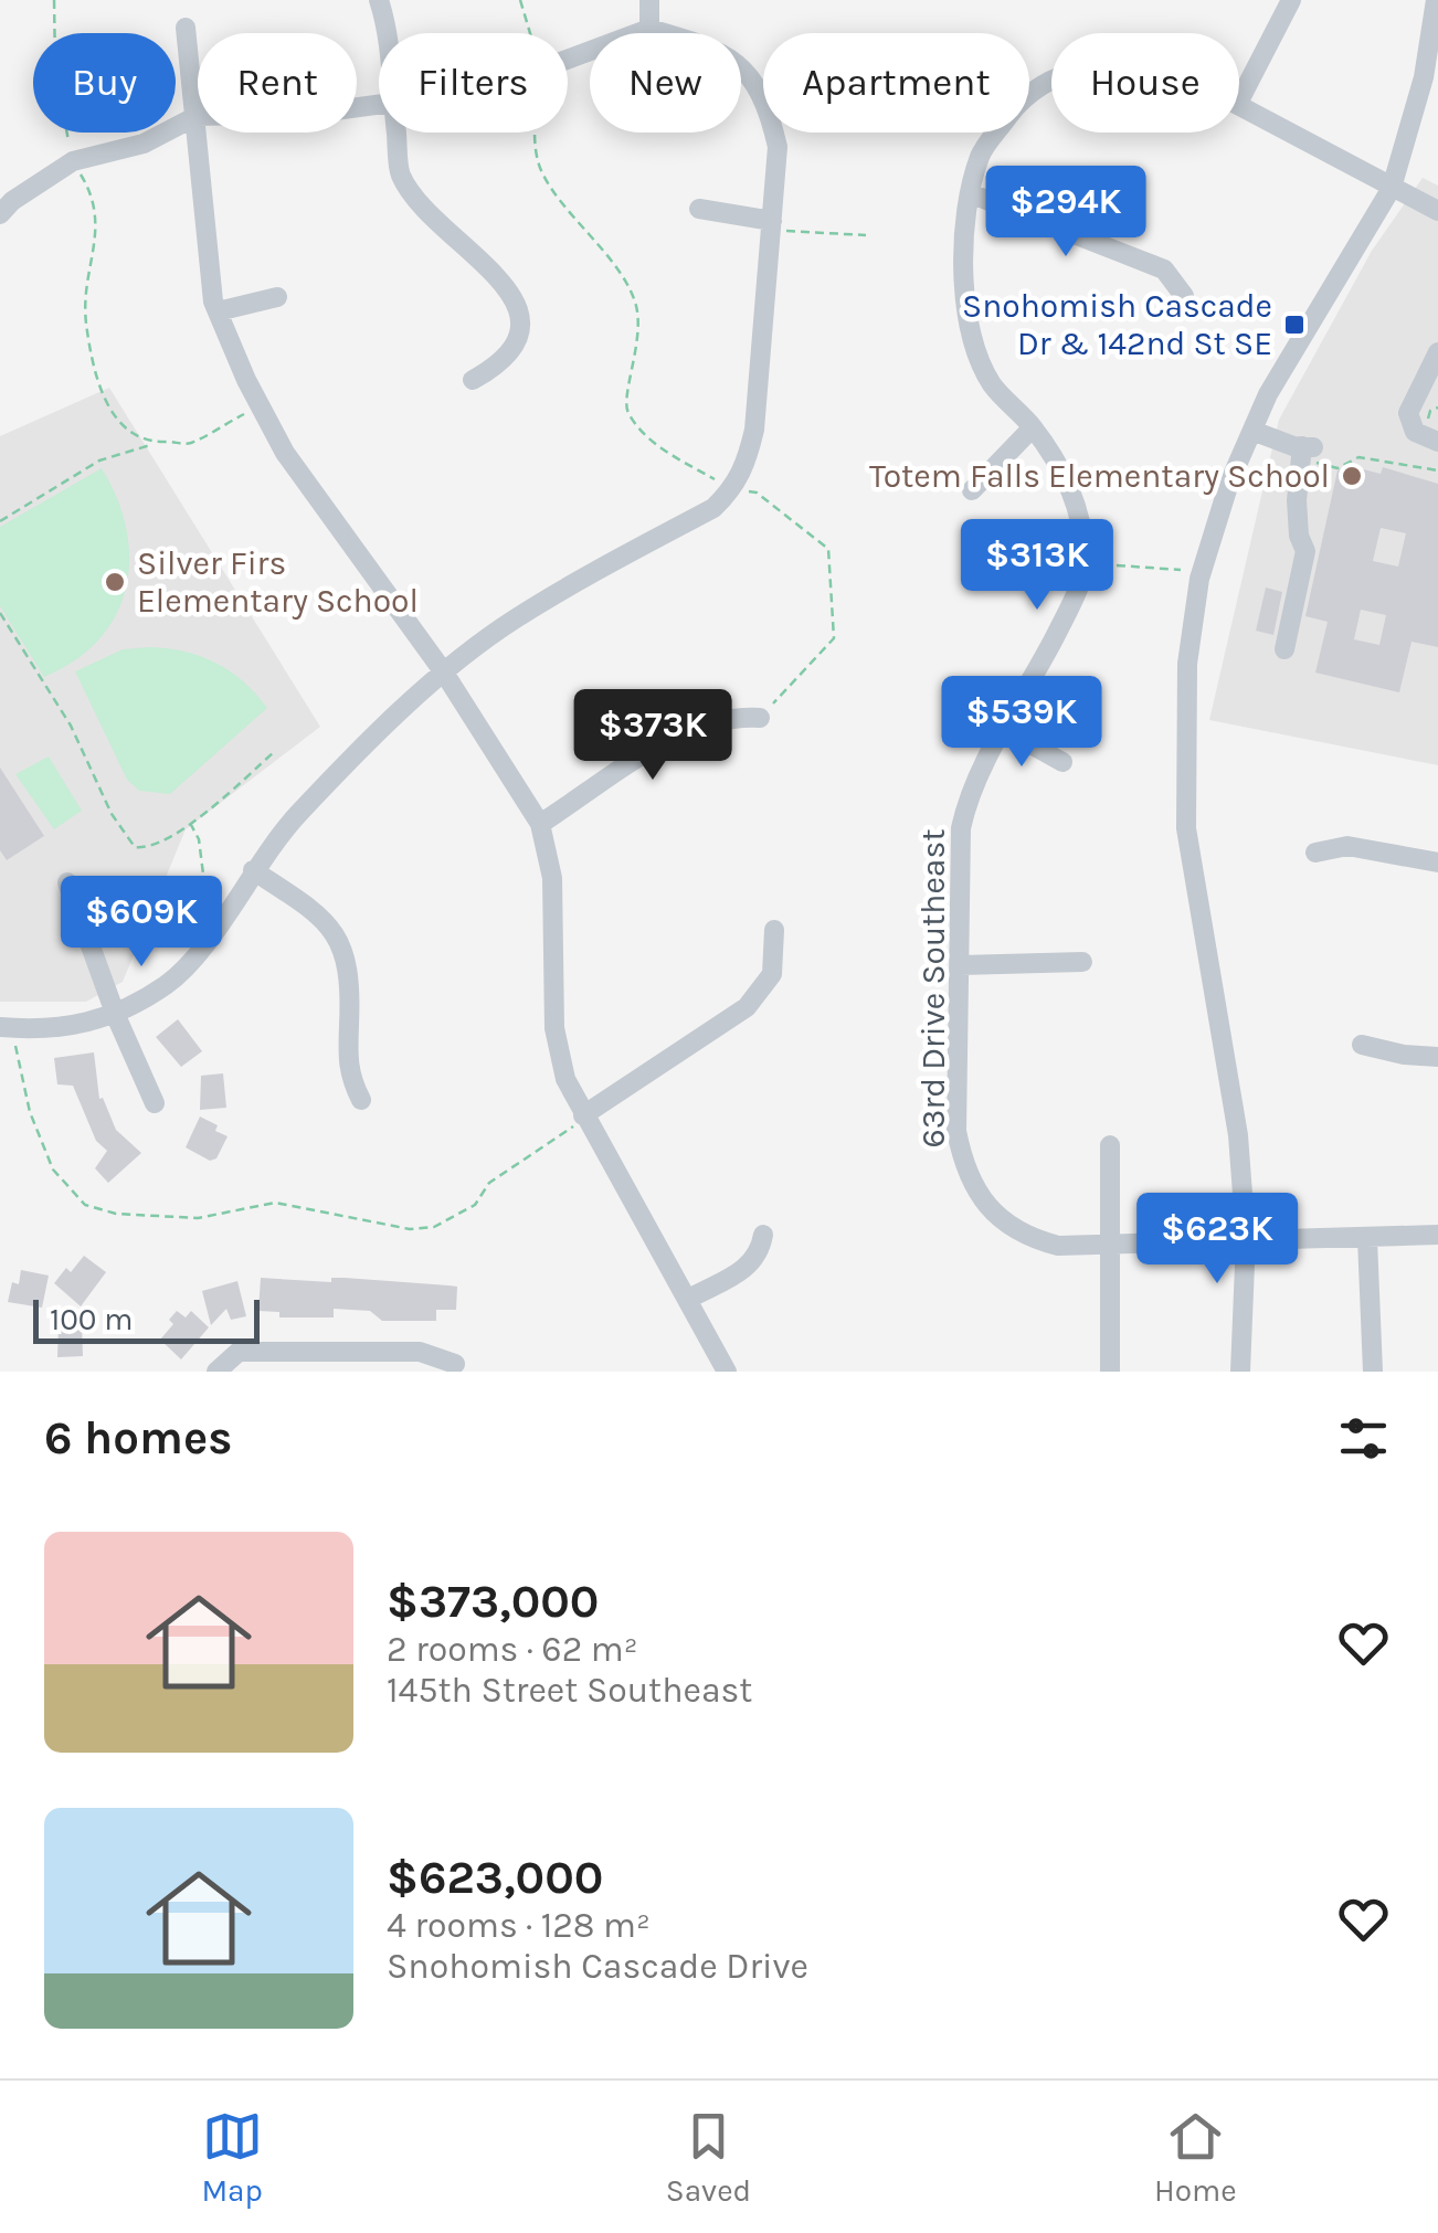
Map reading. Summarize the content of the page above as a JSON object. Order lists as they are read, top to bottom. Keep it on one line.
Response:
{"streets":{"street":["63rd Drive Southeast"]},"places":{"transit":["Snohomish Cascade Dr & 142nd St SE"],"other":["Totem Falls Elementary School","Silver Firs Elementary School"]},"scale_bar":"100 m","page":{"chip":["Buy","Rent","Filters","New","Apartment","House"],"price":["$294K","$313K","$539K","$373K","$609K","$623K"],"scale":"100 m","heading":"6 homes","list":[{"name":"$373,000","note":"2 rooms · 62 m² · 145th Street Southeast"},{"name":"$623,000","note":"4 rooms · 128 m² · Snohomish Cascade Drive"}],"tabs":["Map","Saved","Home"]}}
